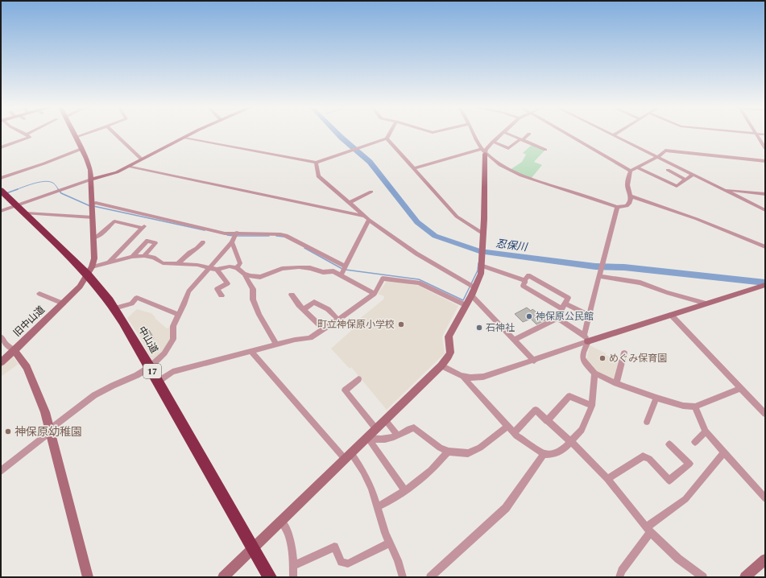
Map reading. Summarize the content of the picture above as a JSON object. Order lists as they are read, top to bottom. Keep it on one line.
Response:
{"streets":{"highway":["中山道","17"],"street":["旧中山道"]},"crossings":[["旧中山道","中山道"]],"water":["忍保川"],"places":["神保原公民館","町立神保原小学校","石神社","めぐみ保育園","神保原幼稚園"]}
